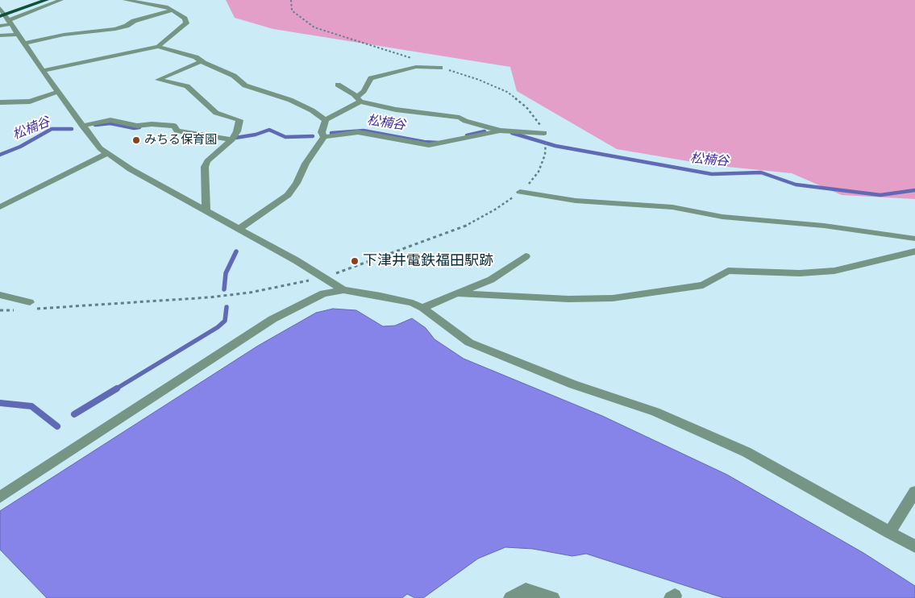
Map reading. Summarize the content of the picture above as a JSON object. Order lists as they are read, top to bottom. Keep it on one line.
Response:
{"water":["松楠谷"],"places":["みちる保育園","下津井電鉄福田駅跡"]}
